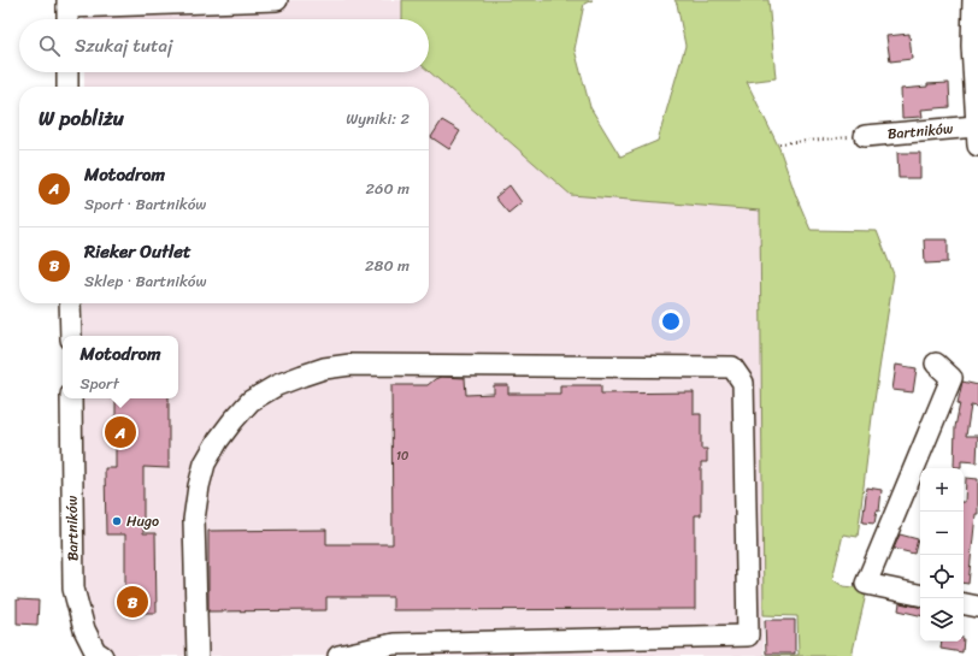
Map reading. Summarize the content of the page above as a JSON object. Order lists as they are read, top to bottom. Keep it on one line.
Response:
{"streets":{"street":["Bartników"]},"places":["Hugo"],"house_numbers":["10"],"page":{"search":"Szukaj tutaj","heading":["W pobliżu","Wyniki: 2"],"list":[{"mark":"A","name":"Motodrom","note":"Sport · Bartników","value":"260 m"},{"mark":"B","name":"Rieker Outlet","note":"Sklep · Bartników","value":"280 m"}],"popup":["Motodrom","Sport"],"pins":["A","B"],"map_buttons":["+","−"]}}
